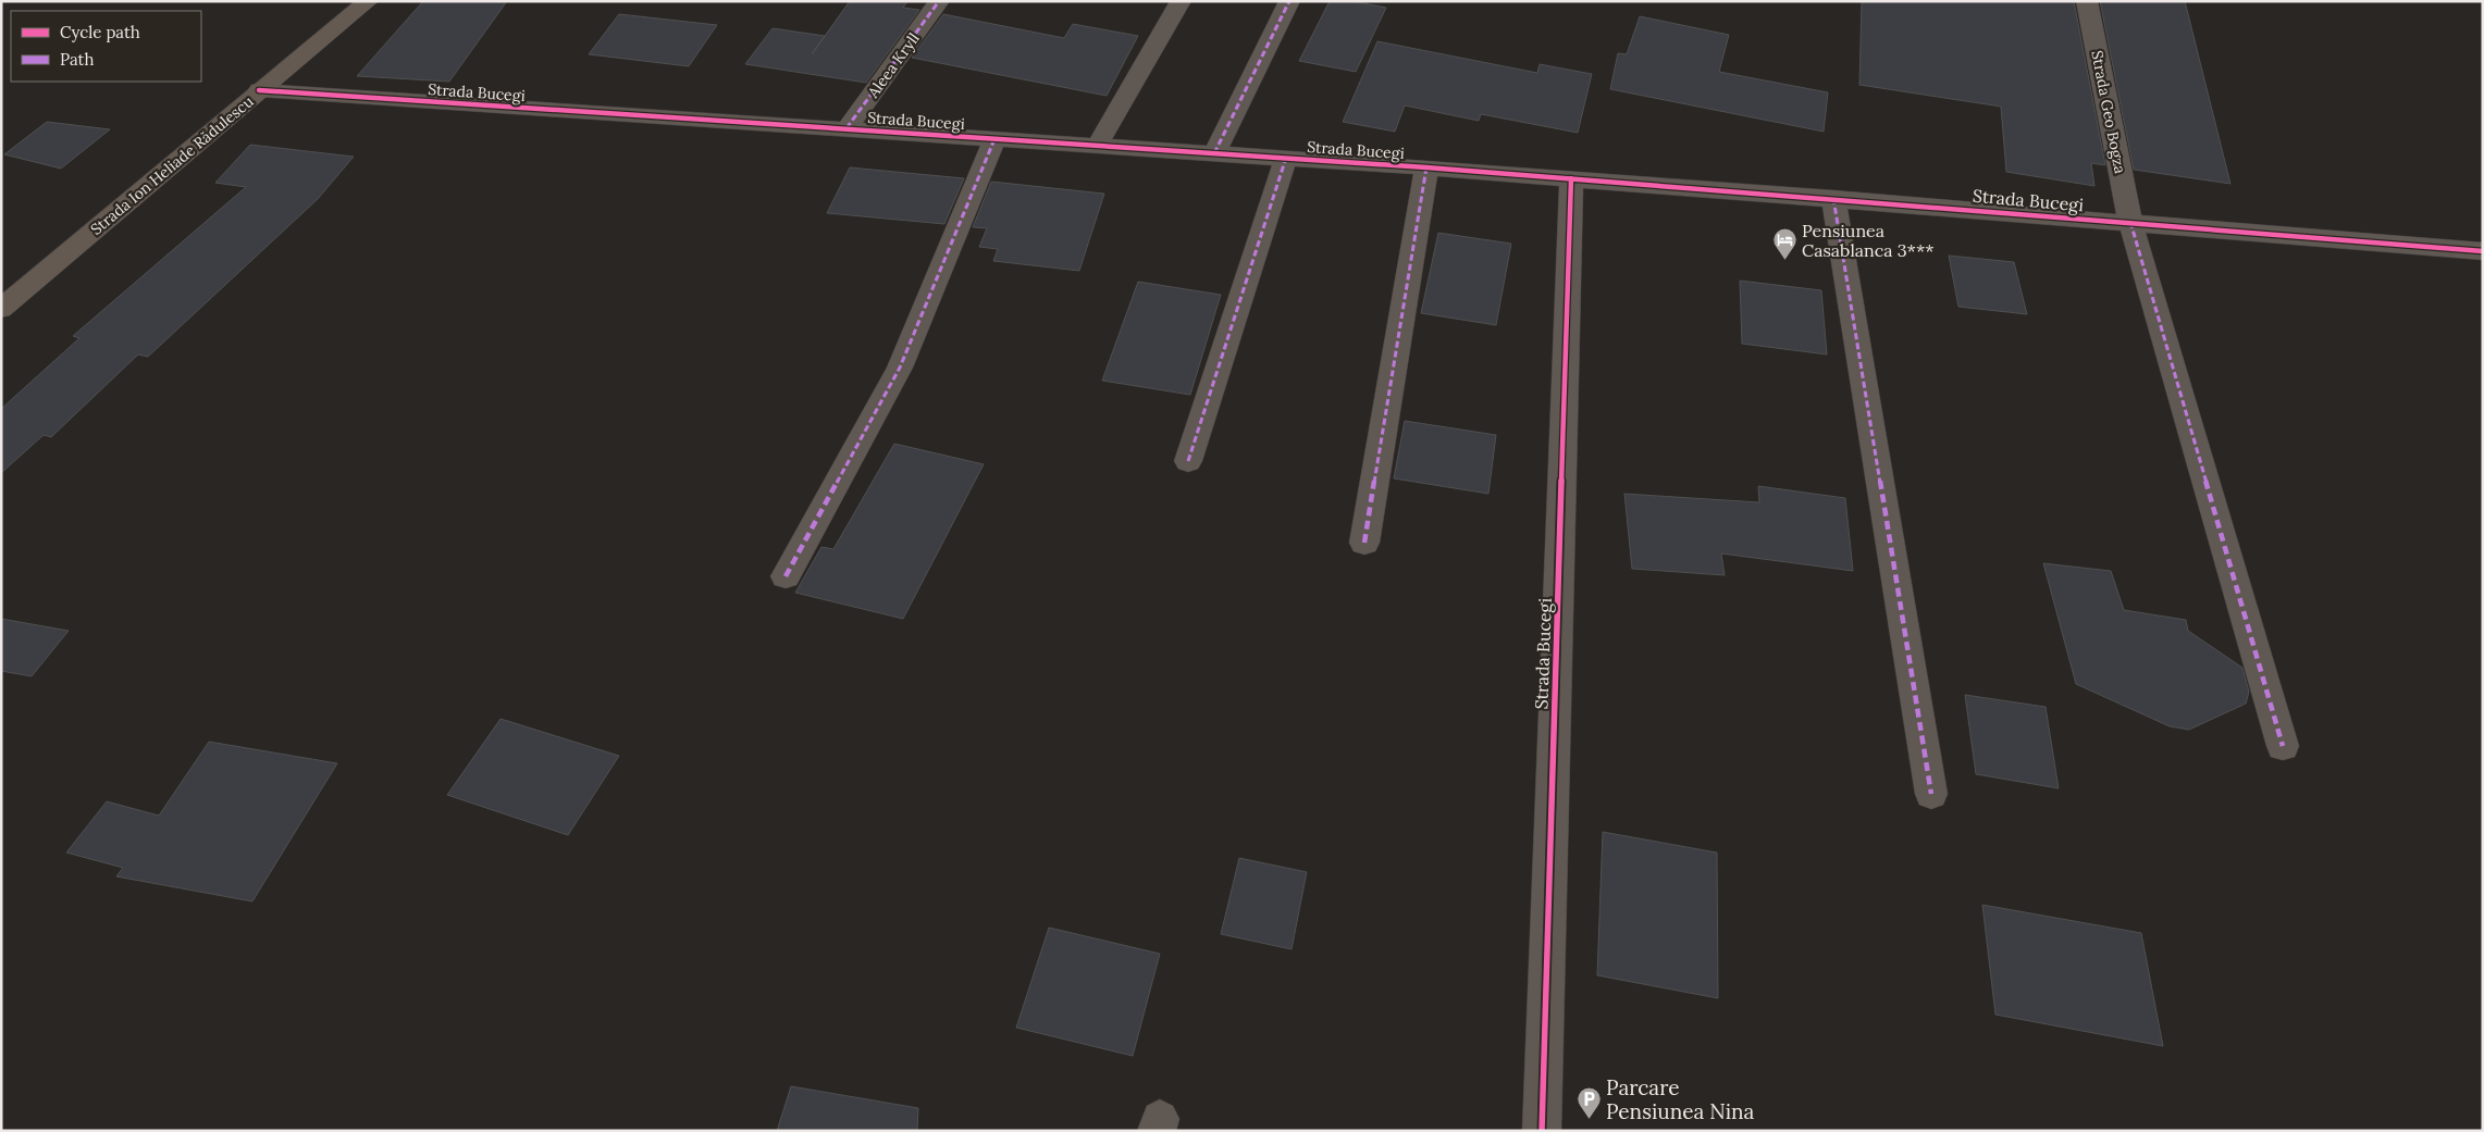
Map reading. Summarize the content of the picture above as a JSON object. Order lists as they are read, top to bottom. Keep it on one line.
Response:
{"streets":{"street":["Aleea Kryll","Strada Bucegi","Strada Geo Bogza","Strada Ion Heliade Rădulescu"]},"crossings":[["Aleea Kryll","Strada Bucegi"],["Strada Bucegi","Strada Geo Bogza"],["Strada Bucegi","Strada Ion Heliade Rădulescu"]],"places":{"hotel":["Pensiunea Casablanca 3***"],"parking":["Parcare Pensiunea Nina"]},"legend":["Cycle path","Path"]}
